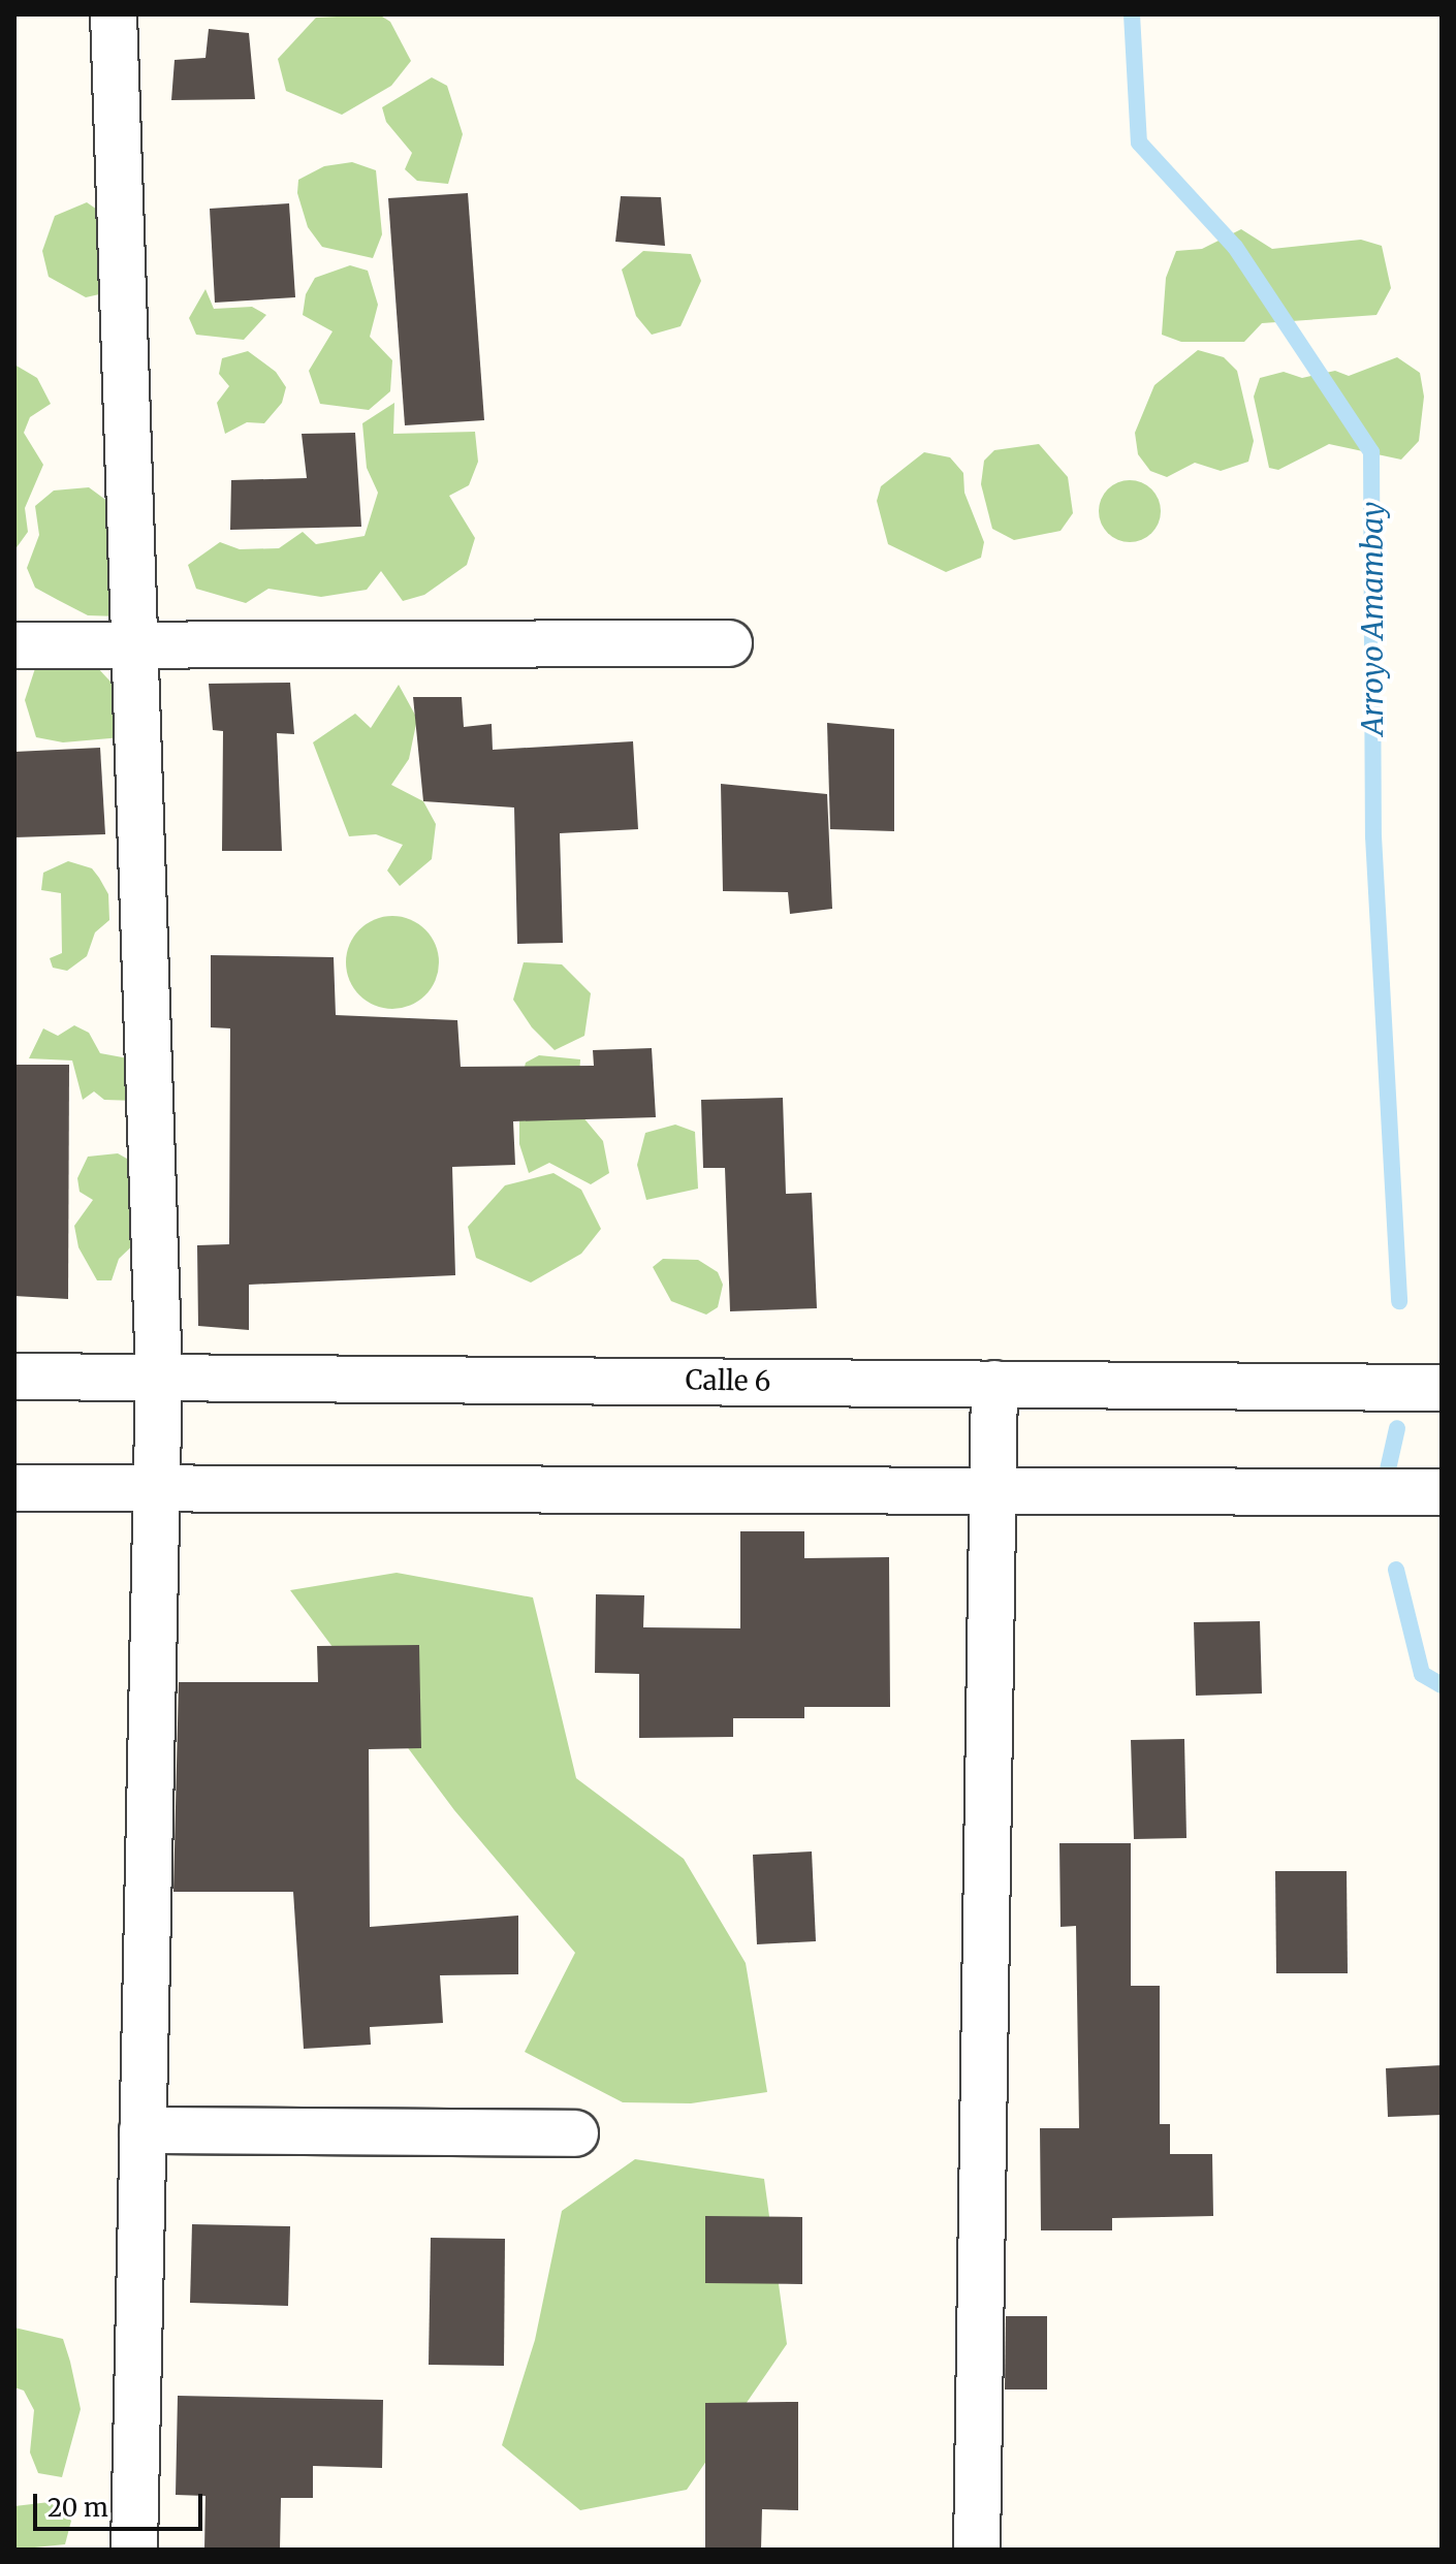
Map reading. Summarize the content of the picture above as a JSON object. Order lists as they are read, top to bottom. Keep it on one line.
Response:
{"streets":{"street":["Calle 6"]},"water":["Arroyo Amambay"],"scale_bar":"20 m"}
